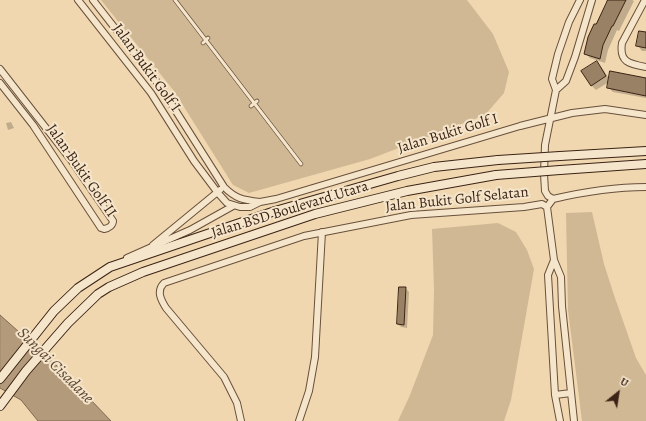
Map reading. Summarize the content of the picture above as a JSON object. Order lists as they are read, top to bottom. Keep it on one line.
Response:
{"streets":{"main road":["Jalan BSD Boulevard Utara"],"street":["Jalan Bukit Golf I","Jalan Bukit Golf II","Jalan Bukit Golf Selatan"]},"water":["Sungai Cisadane"],"north":"top right"}
